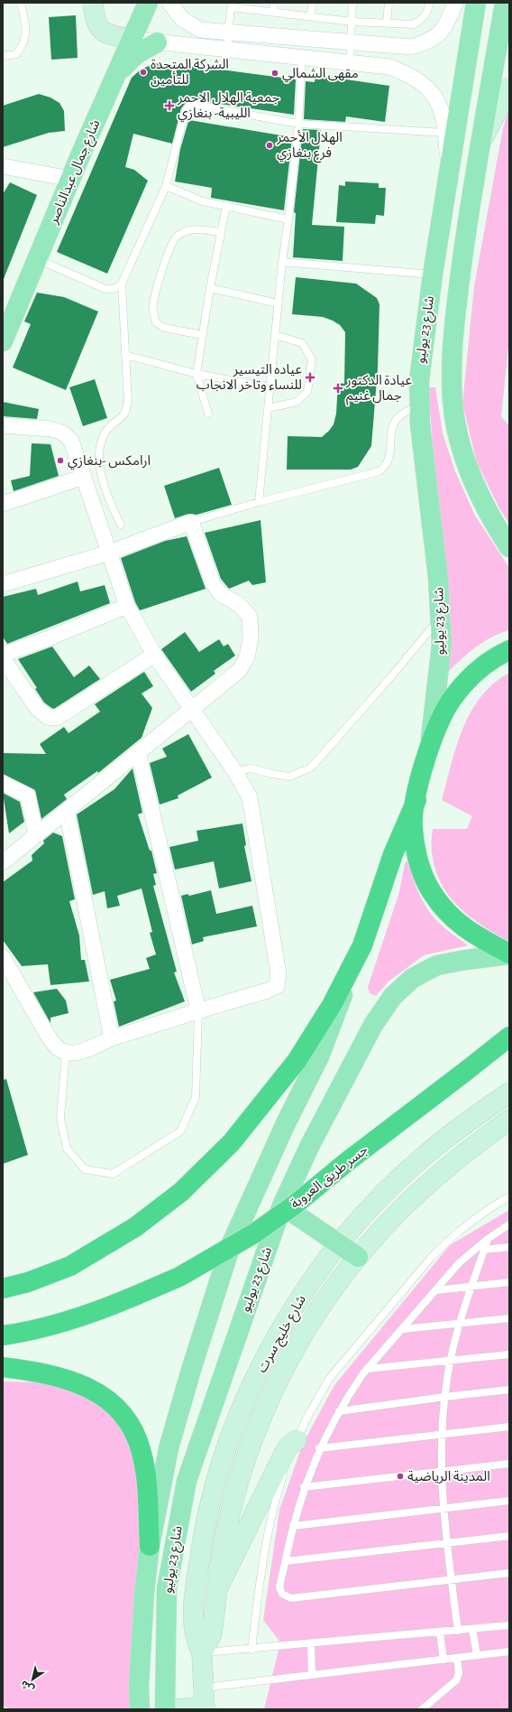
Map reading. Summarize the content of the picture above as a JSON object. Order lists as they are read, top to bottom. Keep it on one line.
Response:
{"streets":{"highway":["جسر طريق العروبة"],"main road":["شارع جمال عبدالناصر","شارع 23 يوليو","شارع خليج سرت"]},"places":{"other":["الشركة المتحدة للتأمين","مقهى الشمالي","الهلال الأحمر فرع بنغازي","ارامكس -بنغازي","المدينة الرياضية"],"health":["جمعية الهلال الاحمر الليبية- بنغازي","عياده التيسير للنساء وتاخر الانجاب","عيادة الدكتور جمال غنيم"]},"north":"bottom left"}
